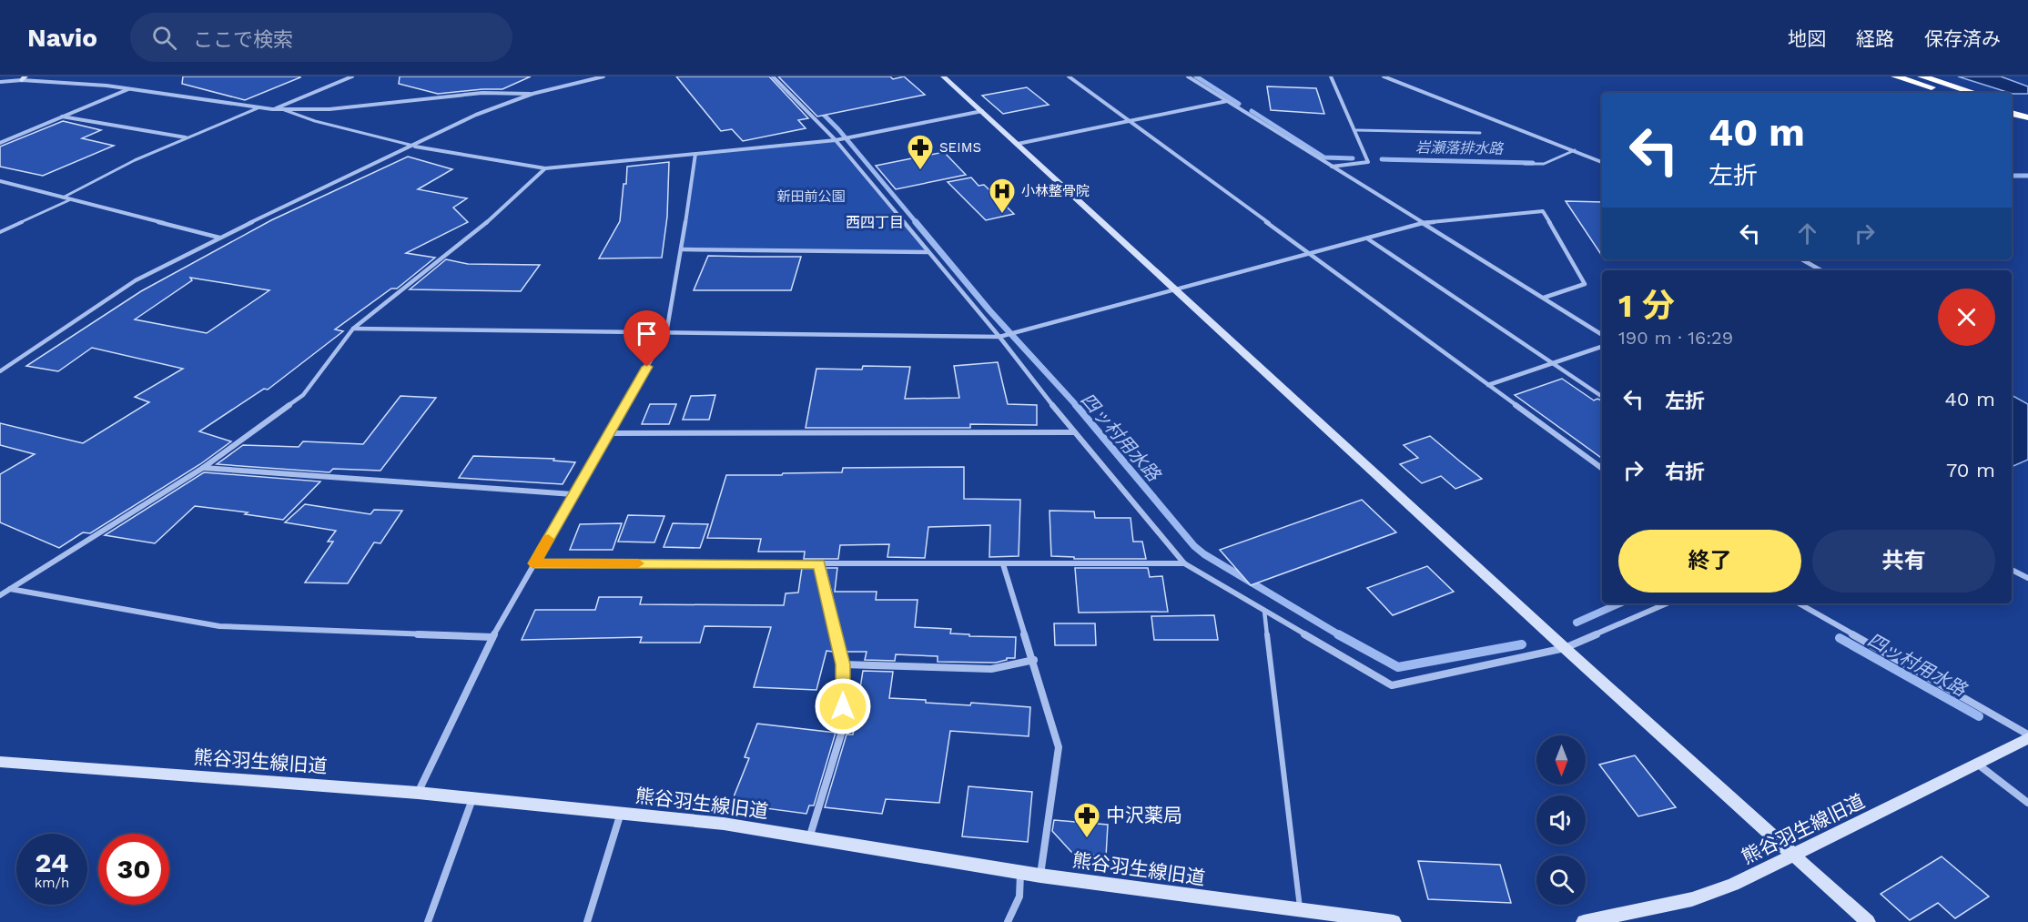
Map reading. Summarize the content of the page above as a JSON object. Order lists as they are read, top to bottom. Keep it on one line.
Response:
{"streets":{"street":["熊谷羽生線旧道"]},"districts":["西四丁目"],"water":["岩瀬落排水路","四ッ村用水路"],"parks":["新田前公園"],"places":{"pharmacy":["SEIMS","中沢薬局"],"hospital":["小林整骨院"]},"north":"bottom","page":{"header":"Navio","search":"ここで検索","nav":["地図","経路","保存済み"],"turn":["40 m","左折"],"heading":["1 分","190 m · 16:29"],"list":[{"name":"左折","value":"40 m"},{"name":"右折","value":"70 m"}],"buttons":["終了","共有"],"speed":"24 km/h","limit":"30"}}
